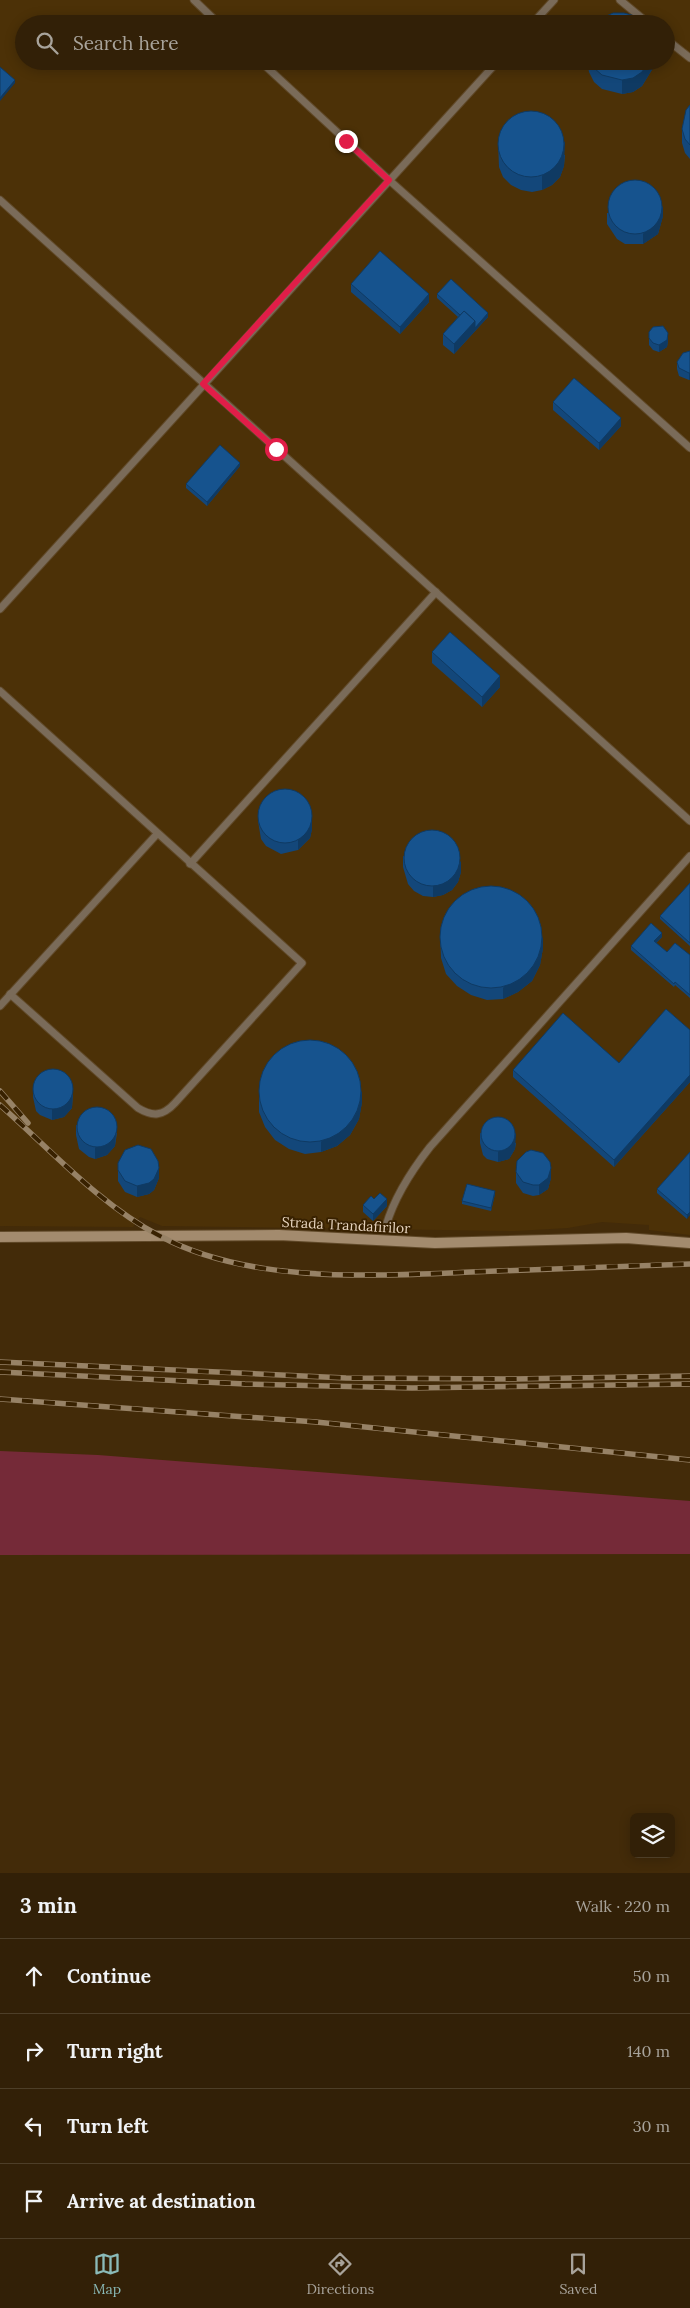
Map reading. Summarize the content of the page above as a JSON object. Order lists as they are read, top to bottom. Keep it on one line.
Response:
{"streets":{"main road":["Strada Trandafirilor"]},"page":{"search":"Search here","heading":["3 min","Walk · 220 m"],"list":[["Continue","50 m"],["Turn right","140 m"],["Turn left","30 m"],"Arrive at destination"],"nav":["Map","Directions","Saved"]}}
